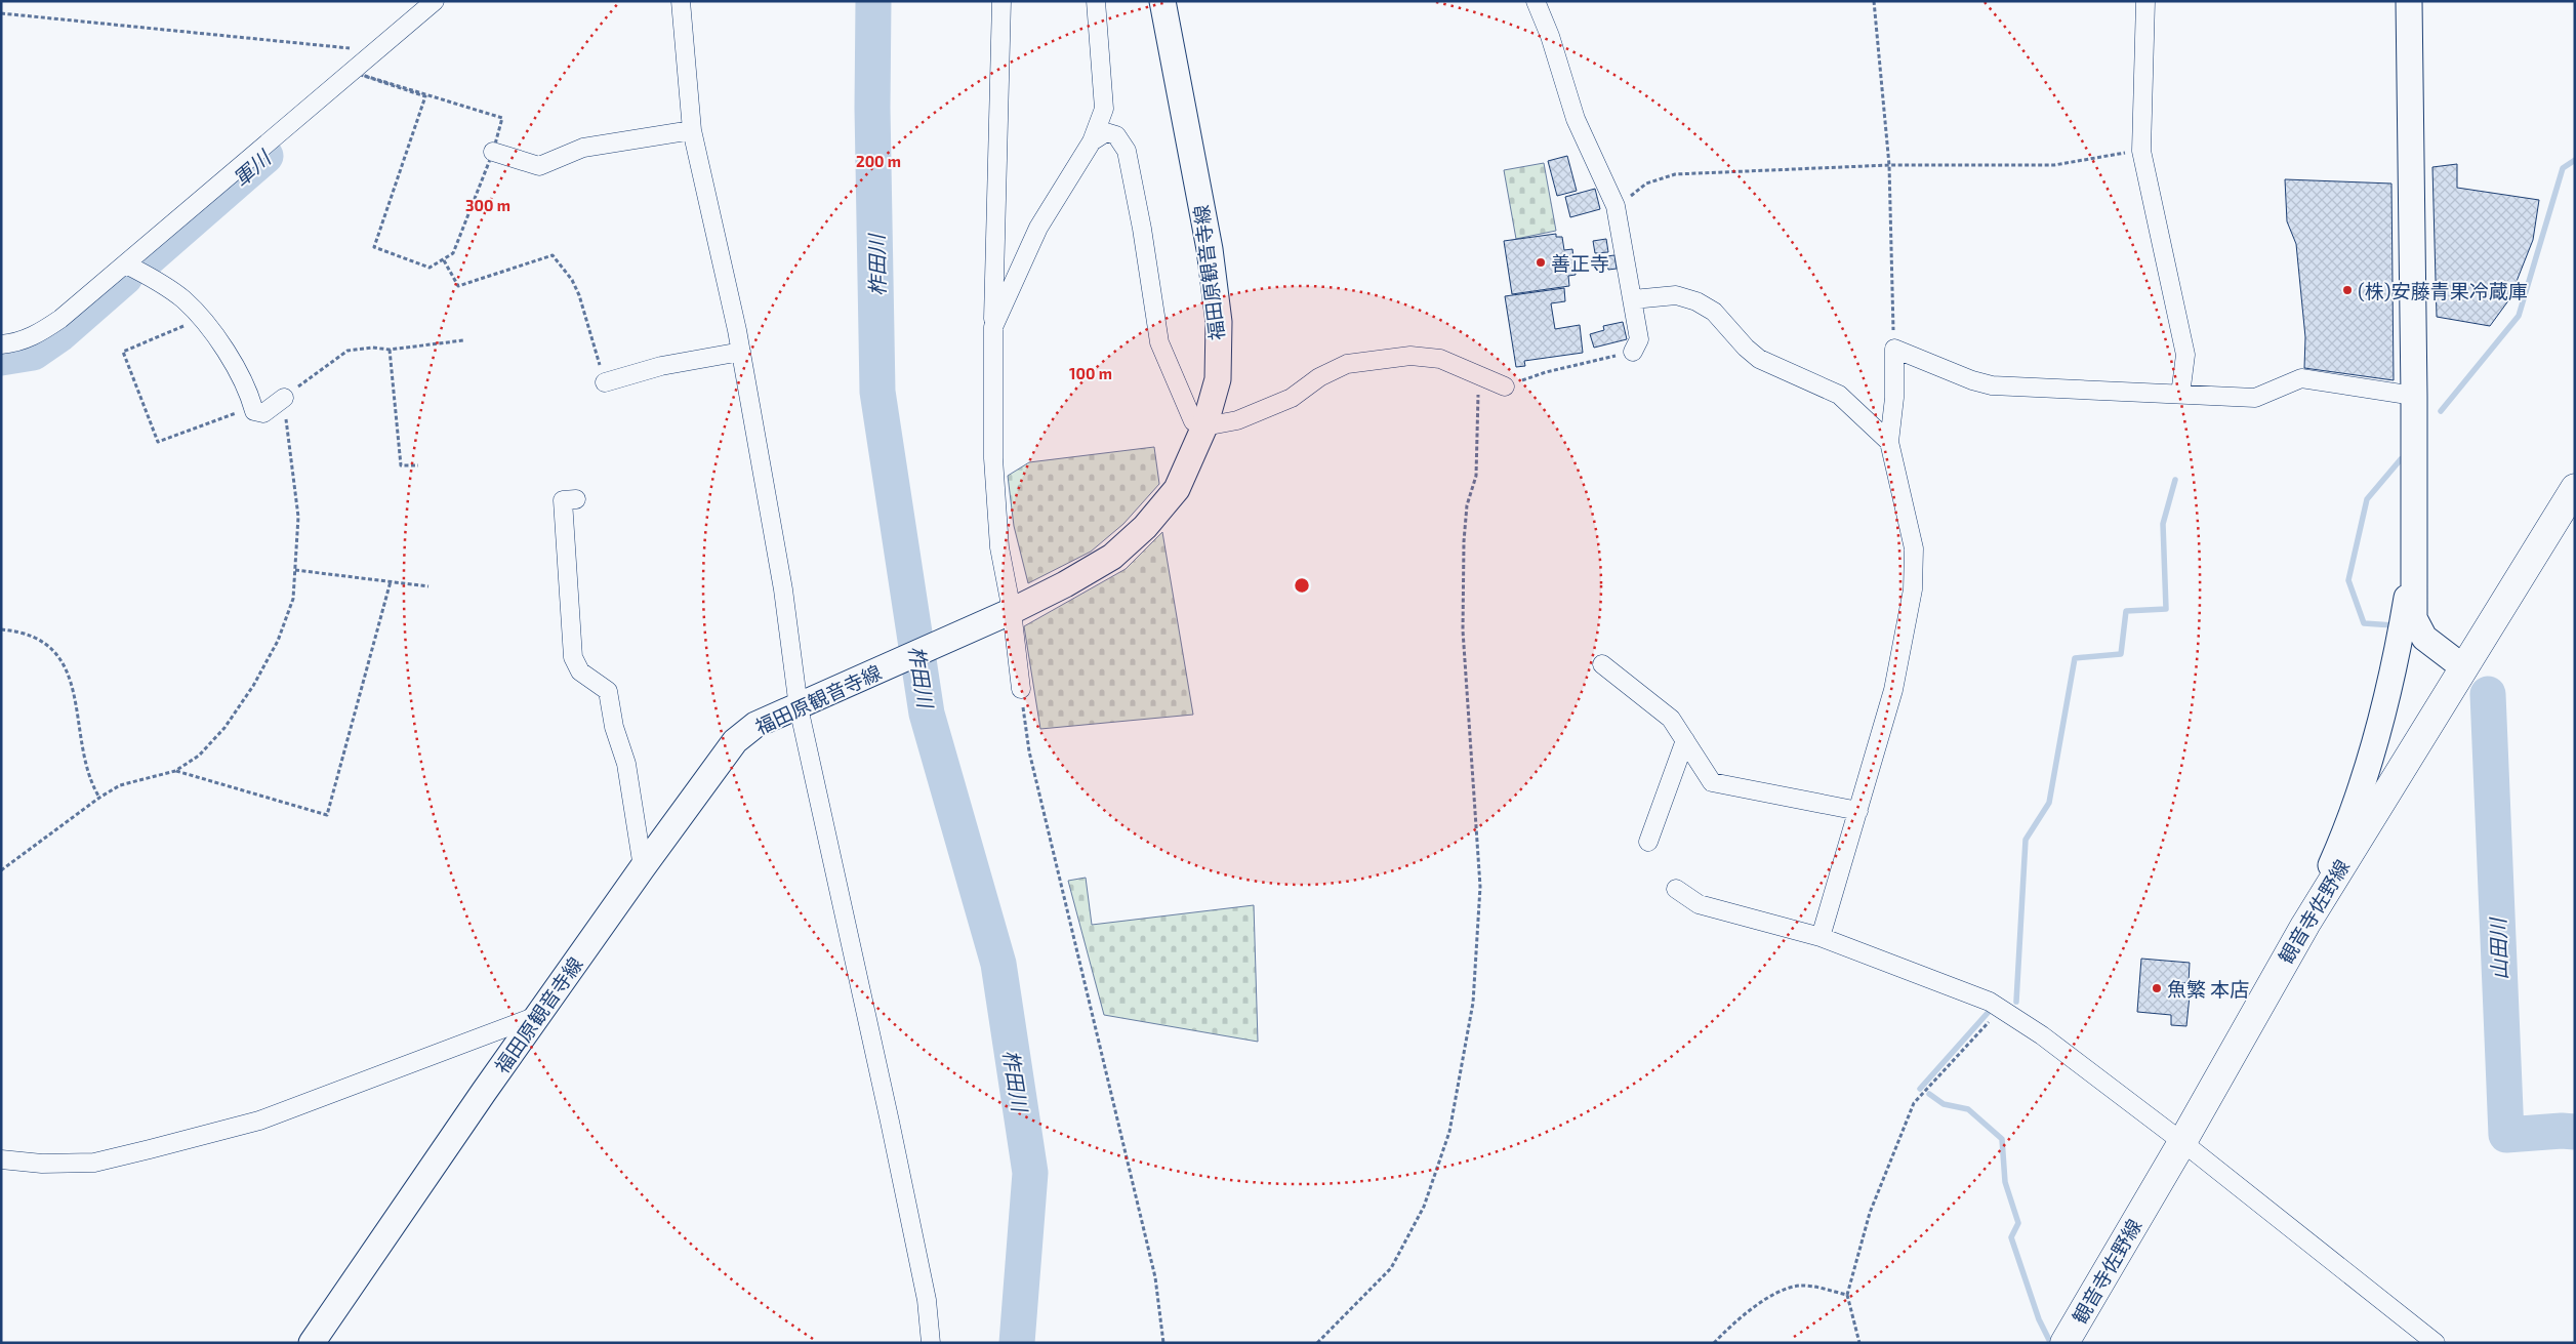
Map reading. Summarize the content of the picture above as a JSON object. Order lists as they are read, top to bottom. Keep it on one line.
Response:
{"streets":{"main road":["福田原観音寺線","観音寺佐野線"]},"water":["軍川","柞田川","山田川"],"places":["善正寺","(株)安藤青果冷蔵庫","魚繁 本店"],"rings":["200 m","300 m","100 m"]}
